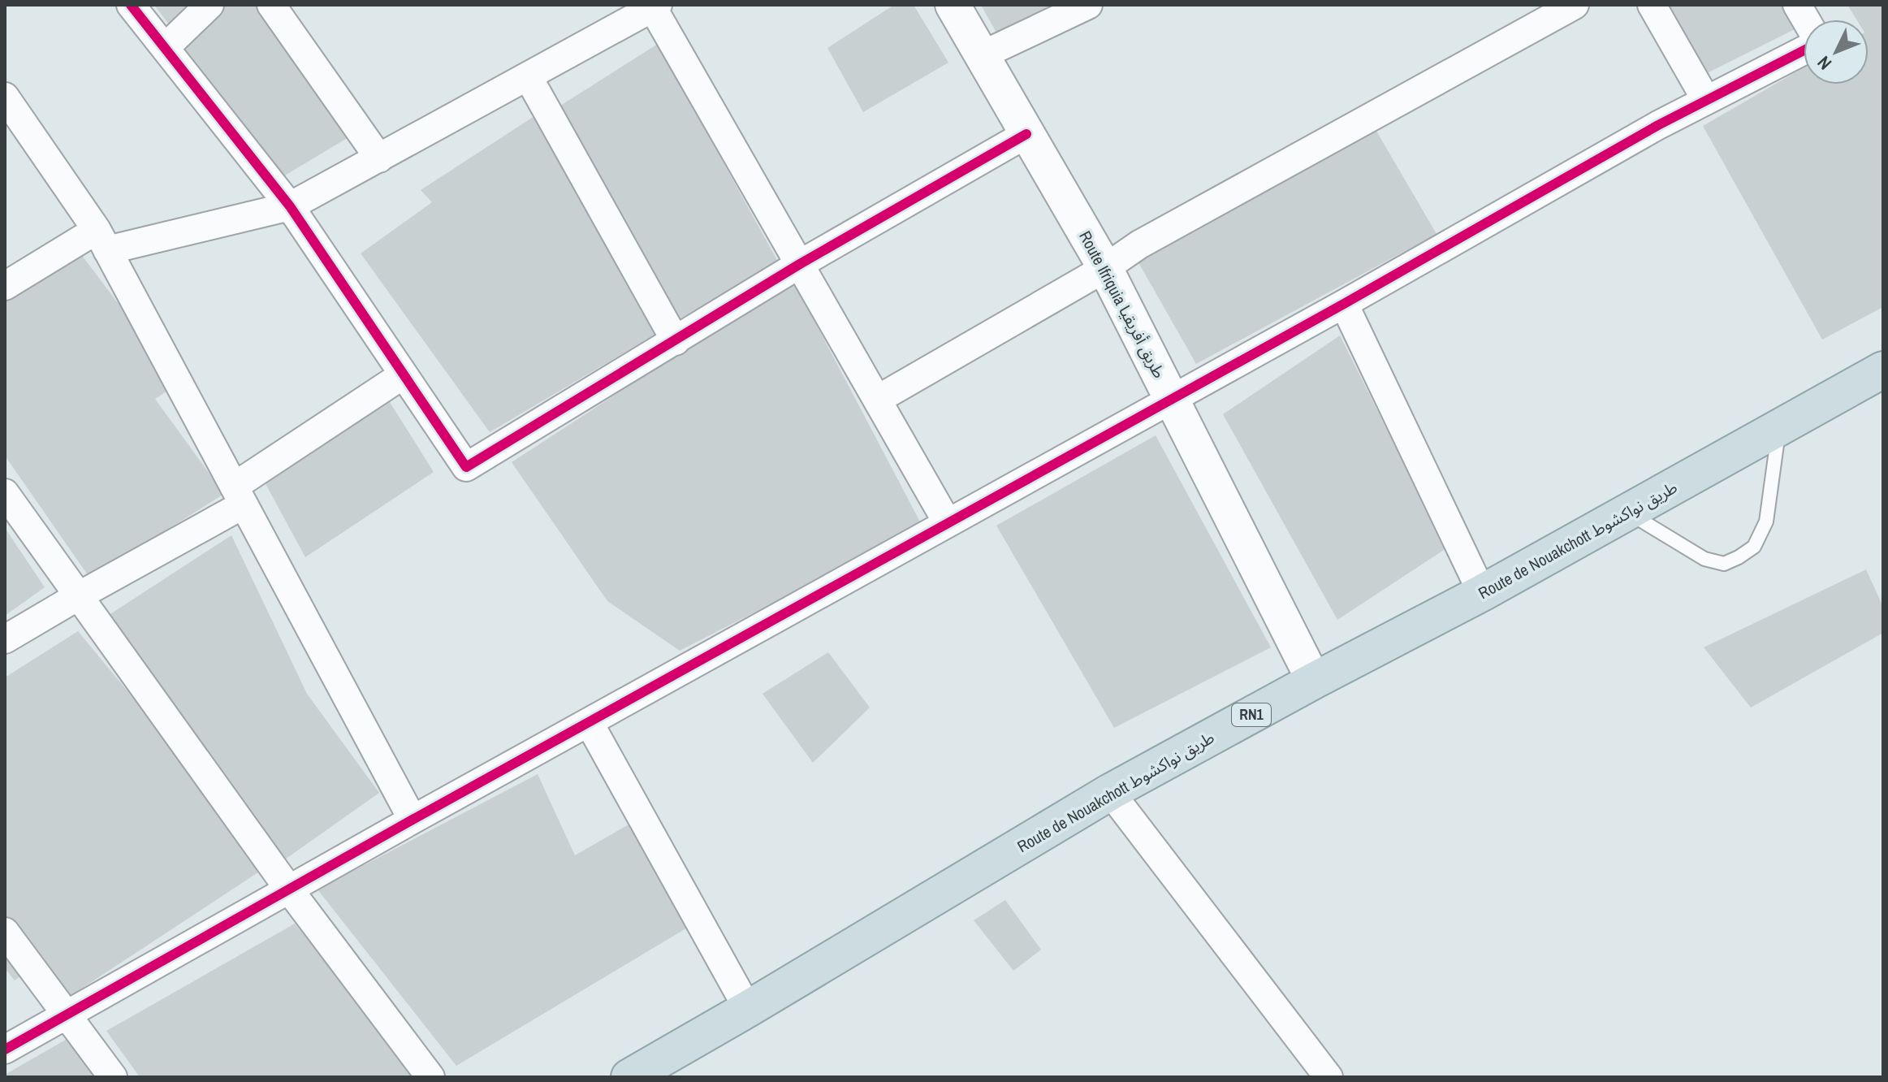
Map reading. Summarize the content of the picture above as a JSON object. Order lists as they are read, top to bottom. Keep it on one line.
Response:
{"streets":{"highway":["Route de Nouakchott طريق نواكشوط","RN1"],"street":["Route Ifriquia طريق أفريقيا"]},"crossings":[["Route Ifriquia طريق أفريقيا","Route de Nouakchott طريق نواكشوط"]],"north":"bottom left"}
